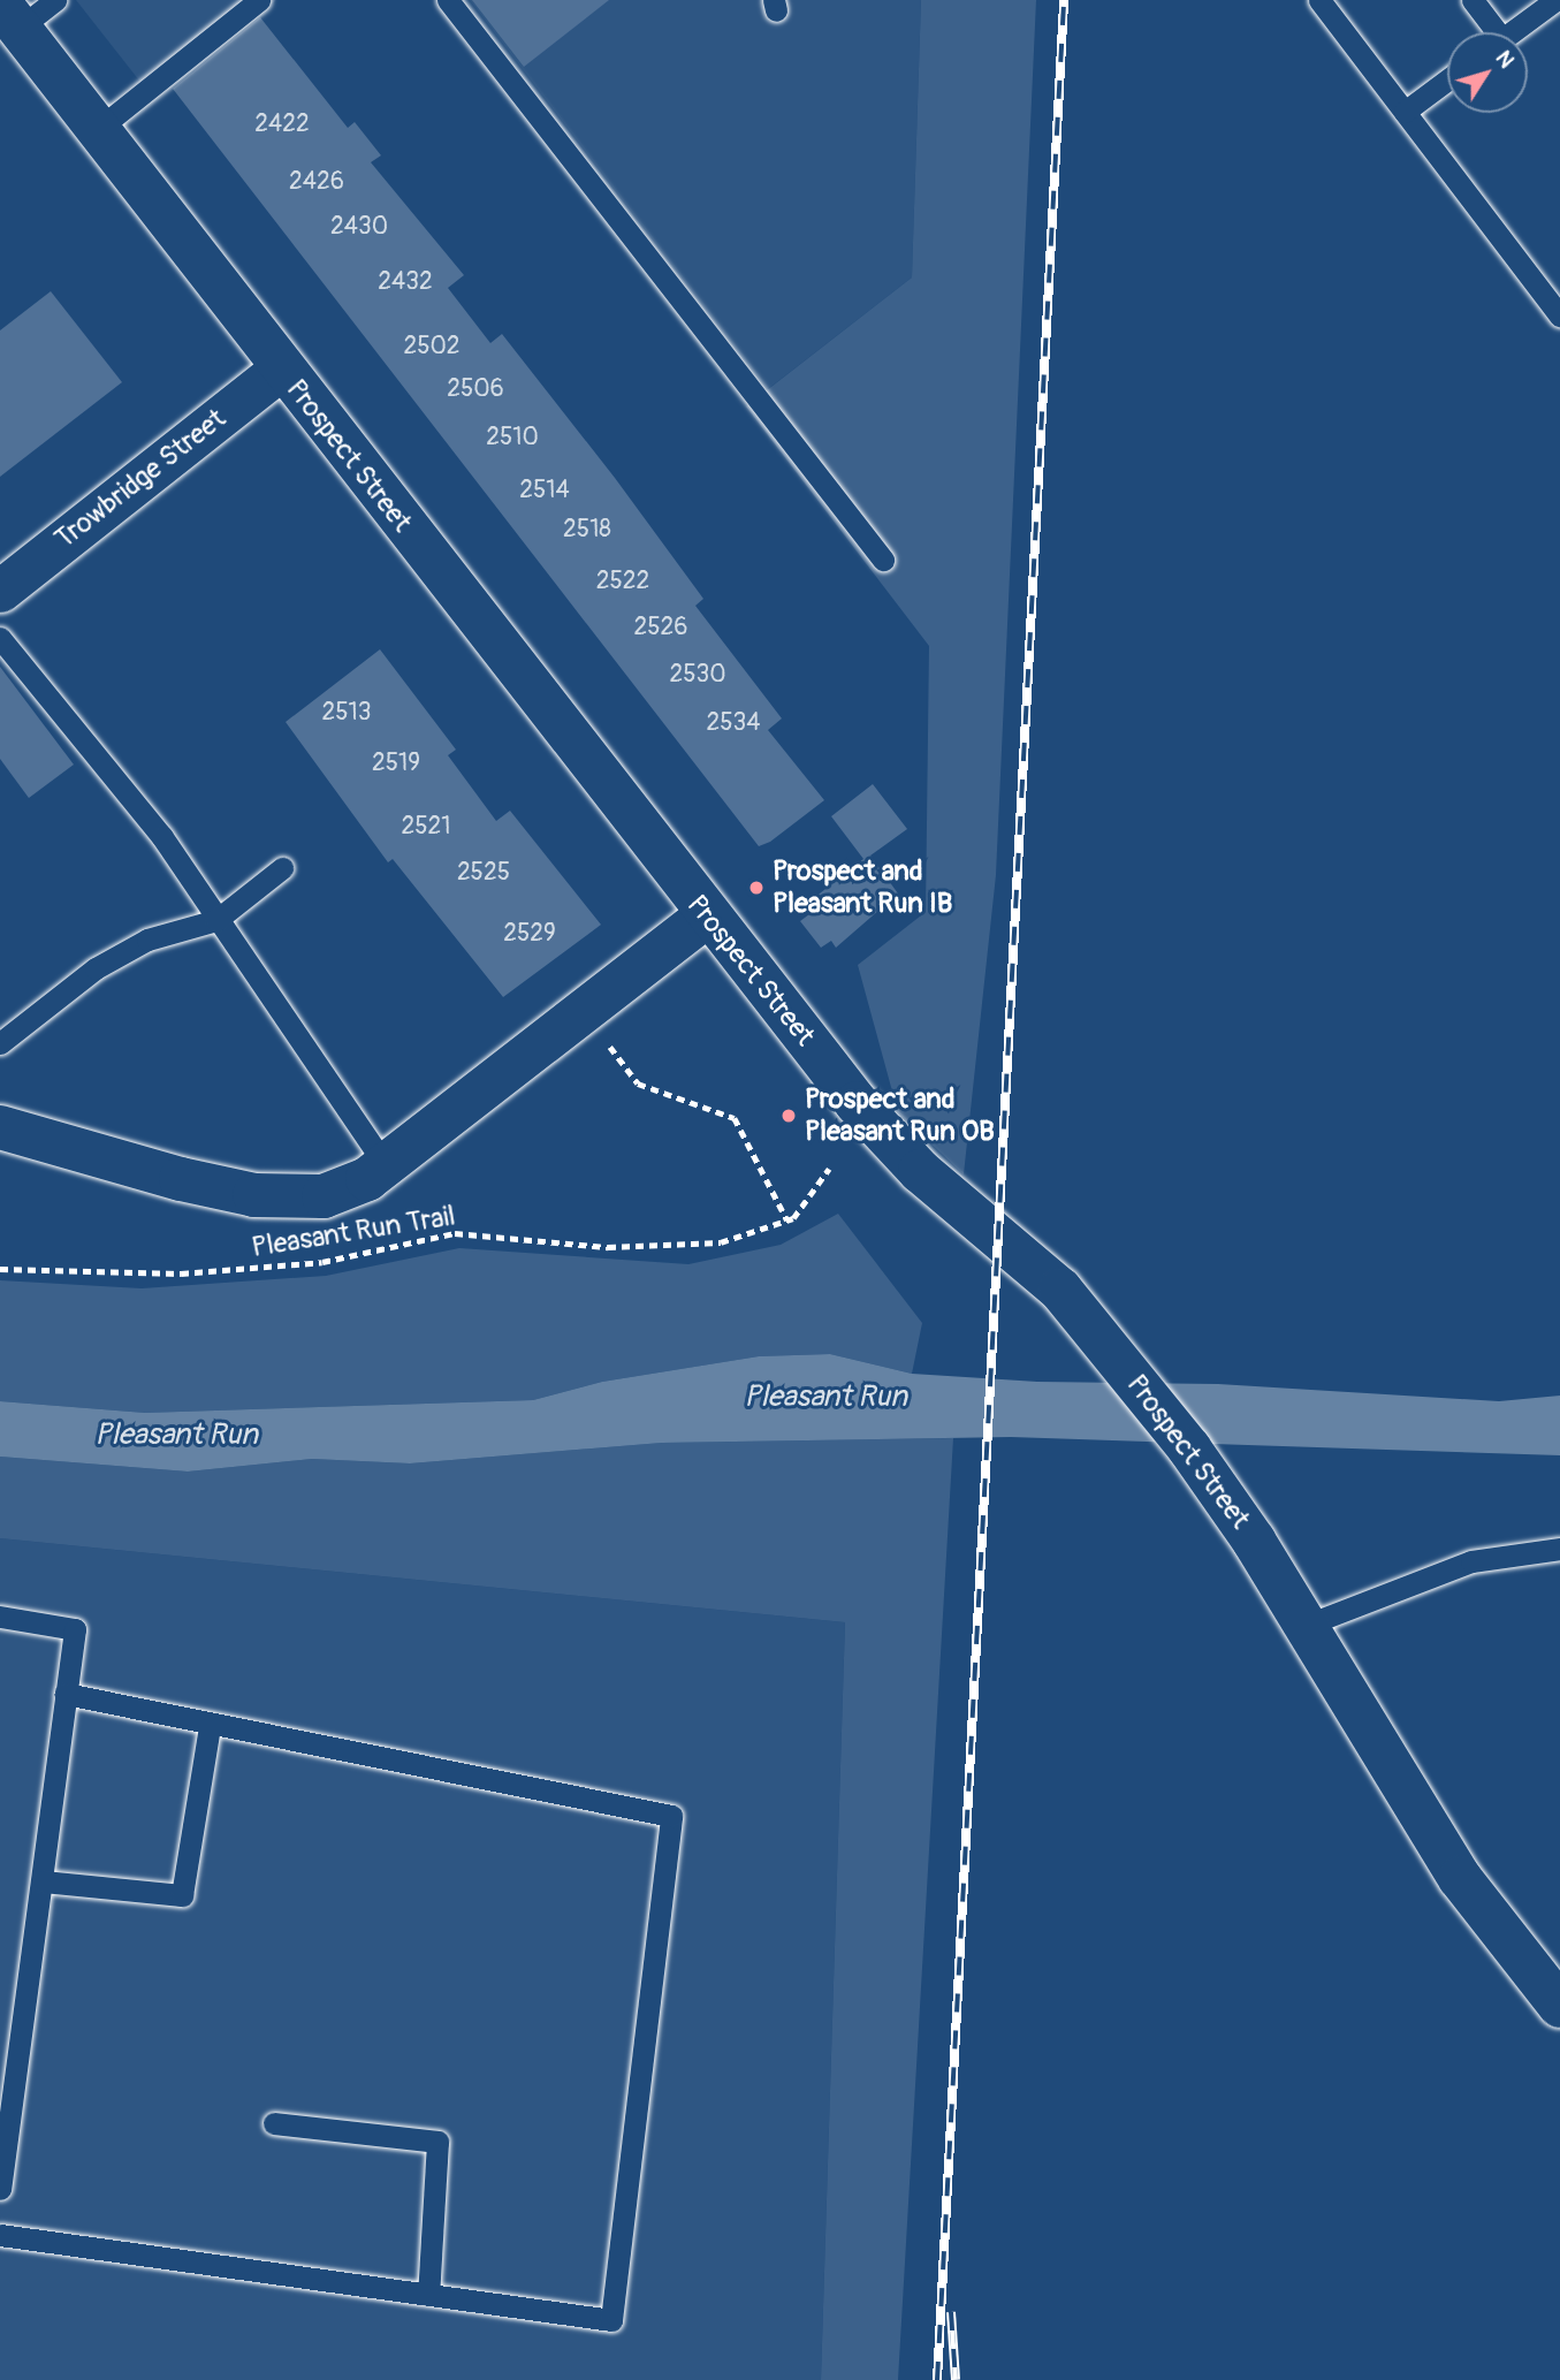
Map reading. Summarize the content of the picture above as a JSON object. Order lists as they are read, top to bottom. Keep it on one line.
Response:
{"streets":{"main road":["Prospect Street"],"street":["Trowbridge Street"],"path":["Pleasant Run Trail"]},"crossings":[["Prospect Street","Trowbridge Street"]],"water":["Pleasant Run"],"places":["Prospect and Pleasant Run IB","Prospect and Pleasant Run OB"],"house_numbers":["2422","2426","2430","2432","2502","2506","2510","2514","2518","2522","2526","2530","2513","2534","2519","2521","2525","2529"],"north":"top right"}
